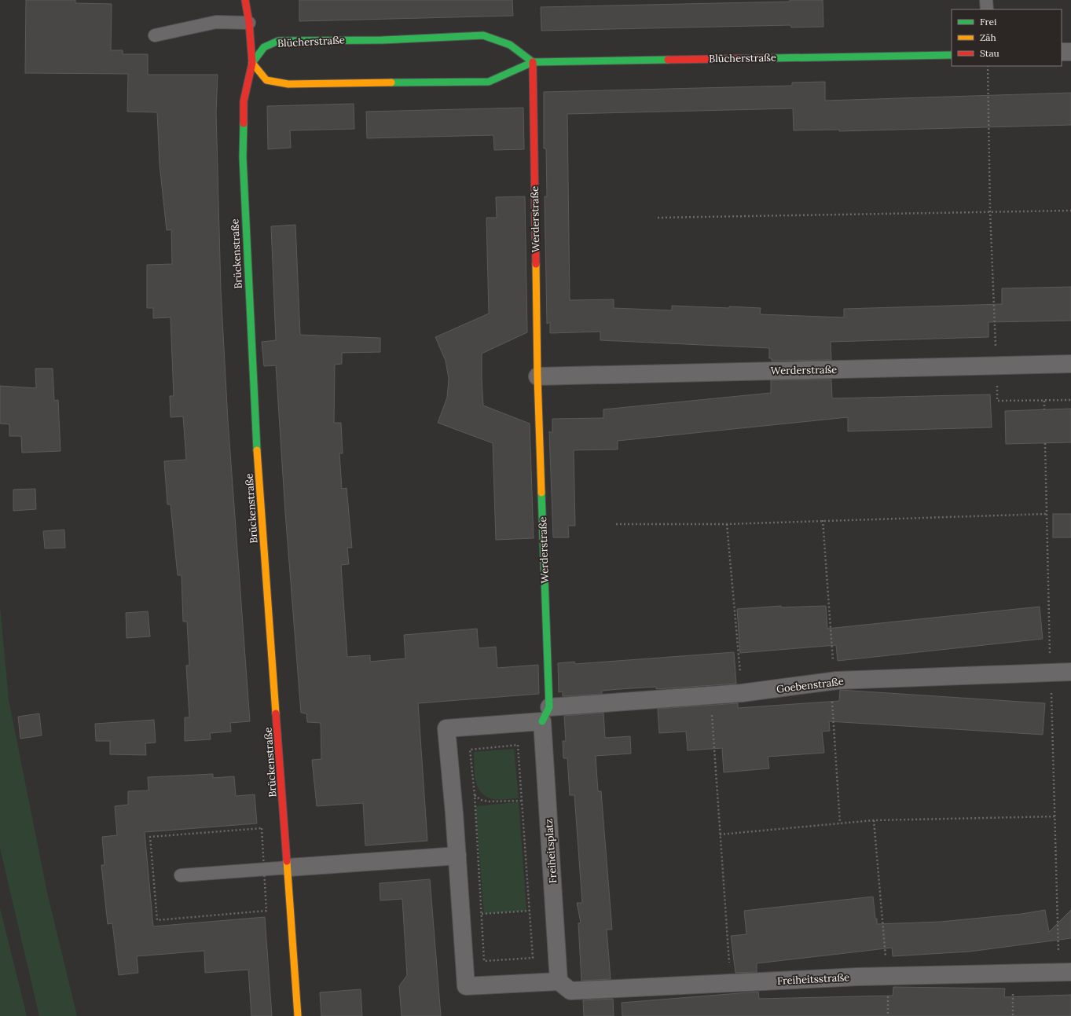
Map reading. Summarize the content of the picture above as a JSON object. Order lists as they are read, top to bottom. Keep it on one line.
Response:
{"streets":{"street":["Blücherstraße","Werderstraße","Brückenstraße","Goebenstraße","Freiheitsplatz","Freiheitsstraße"]},"crossings":[["Blücherstraße","Werderstraße"],["Blücherstraße","Brückenstraße"],["Werderstraße","Goebenstraße"],["Werderstraße","Freiheitsplatz"],["Goebenstraße","Freiheitsplatz"],["Freiheitsplatz","Freiheitsstraße"]],"legend":["Frei","Zäh","Stau"]}
